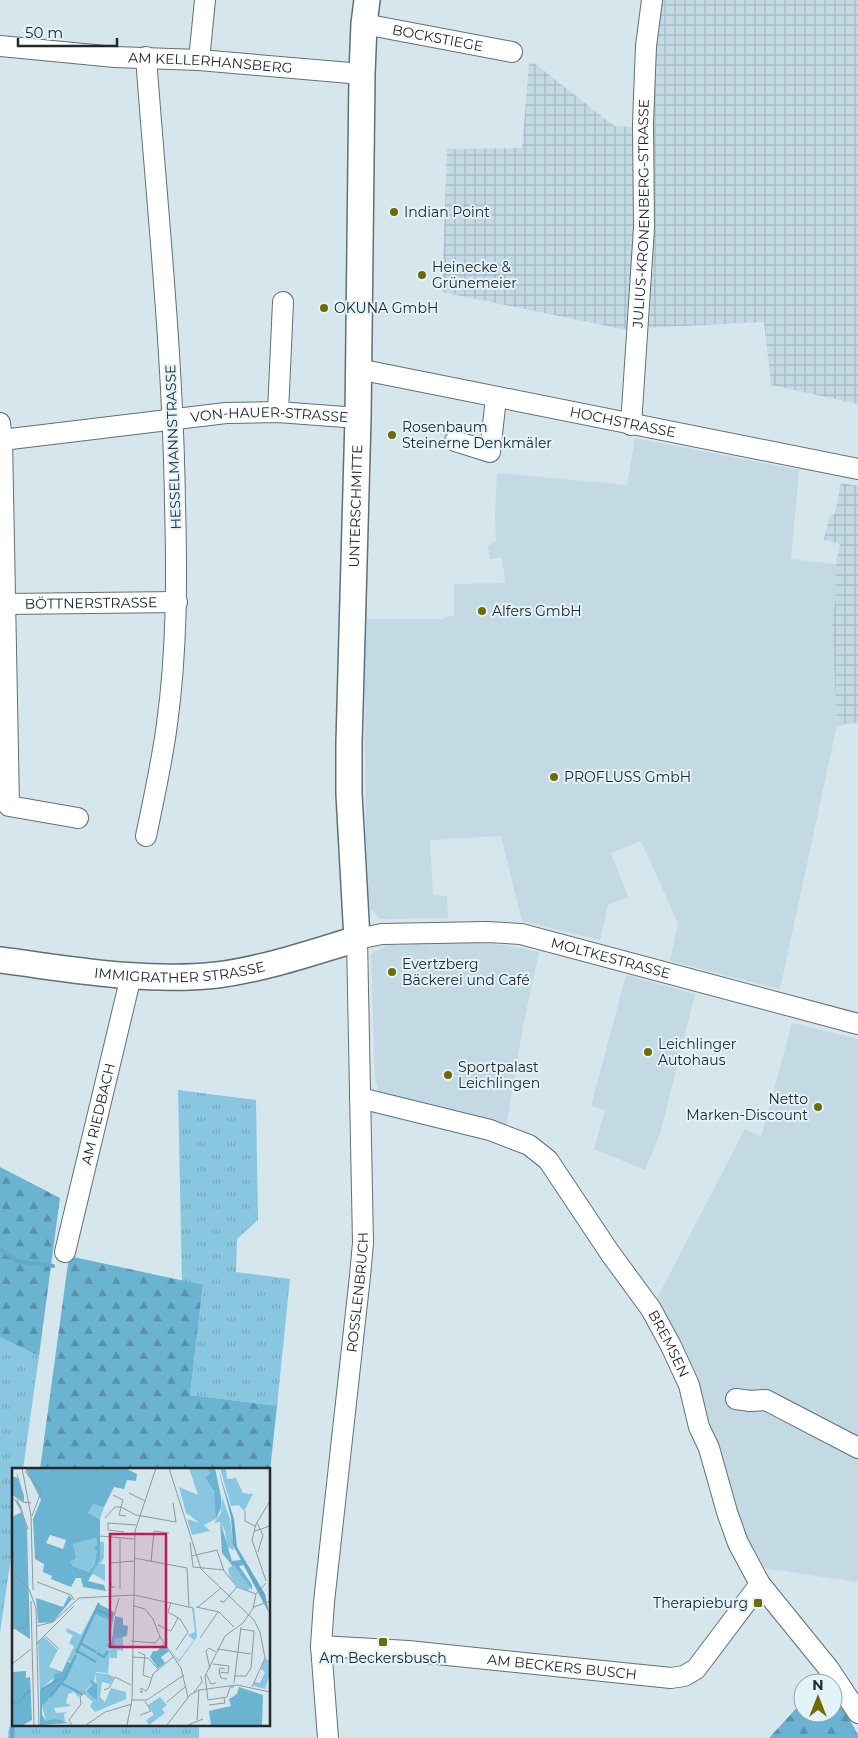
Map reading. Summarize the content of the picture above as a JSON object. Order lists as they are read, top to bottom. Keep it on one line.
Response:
{"streets":{"main road":["UNTERSCHMITTE","IMMIGRATHER STRASSE"],"street":["BOCKSTIEGE","AM KELLERHANSBERG","JULIUS-KRONENBERG-STRASSE","VON-HAUER-STRASSE","HOCHSTRASSE","HESSELMANNSTRASSE","BÖTTNERSTRASSE","MOLTKESTRASSE","AM RIEDBACH","ROSSLENBRUCH","BREMSEN","AM BECKERS BUSCH"]},"crossings":[["AM KELLERHANSBERG","HESSELMANNSTRASSE"],["AM KELLERHANSBERG","UNTERSCHMITTE"],["JULIUS-KRONENBERG-STRASSE","HOCHSTRASSE"],["VON-HAUER-STRASSE","HESSELMANNSTRASSE"],["VON-HAUER-STRASSE","UNTERSCHMITTE"],["HOCHSTRASSE","UNTERSCHMITTE"],["HESSELMANNSTRASSE","BÖTTNERSTRASSE"],["UNTERSCHMITTE","MOLTKESTRASSE"],["UNTERSCHMITTE","IMMIGRATHER STRASSE"],["UNTERSCHMITTE","ROSSLENBRUCH"],["MOLTKESTRASSE","IMMIGRATHER STRASSE"],["MOLTKESTRASSE","ROSSLENBRUCH"],["IMMIGRATHER STRASSE","AM RIEDBACH"],["IMMIGRATHER STRASSE","ROSSLENBRUCH"],["ROSSLENBRUCH","BREMSEN"],["ROSSLENBRUCH","AM BECKERS BUSCH"],["BREMSEN","AM BECKERS BUSCH"]],"places":{"other":["Indian Point","Heinecke & Grünemeier","OKUNA GmbH","Rosenbaum Steinerne Denkmäler","Alfers GmbH","PROFLUSS GmbH","Evertzberg Bäckerei und Café","Leichlinger Autohaus","Sportpalast Leichlingen","Netto Marken-Discount"],"transit":["Therapieburg","Am Beckersbusch"]},"scale_bar":"50 m","north":"top"}
